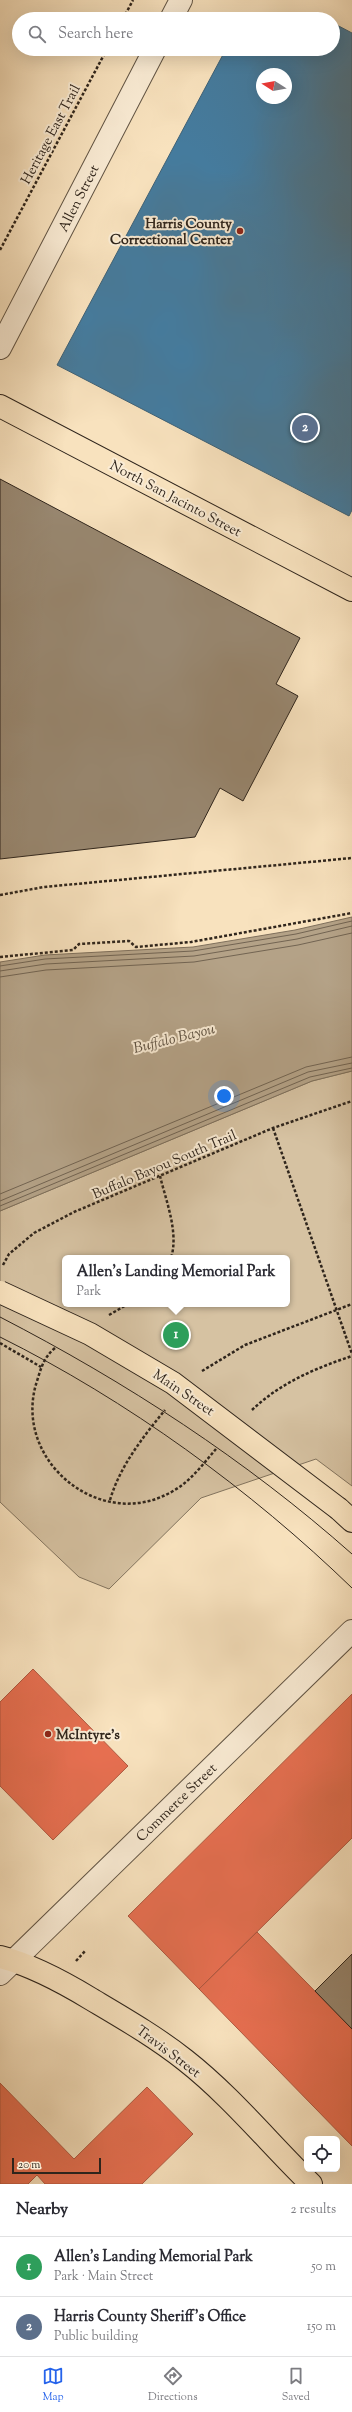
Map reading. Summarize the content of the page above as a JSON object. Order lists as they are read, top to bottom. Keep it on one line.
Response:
{"streets":{"main road":["North San Jacinto Street","Main Street","Travis Street"],"street":["Allen Street","Commerce Street"],"path":["Heritage East Trail","Buffalo Bayou South Trail"]},"crossings":[["Commerce Street","Travis Street"]],"water":["Buffalo Bayou"],"places":["Harris County Correctional Center","McIntyre's"],"scale_bar":"20 m","north":"left","page":{"search":"Search here","pins":["2","1"],"popup":["Allen's Landing Memorial Park","Park"],"scale":"20 m","heading":["Nearby","2 results"],"list":[{"mark":"1","name":"Allen's Landing Memorial Park","note":"Park · Main Street","value":"50 m"},{"mark":"2","name":"Harris County Sheriff's Office","note":"Public building","value":"150 m"}],"nav":["Map","Directions","Saved"]}}
